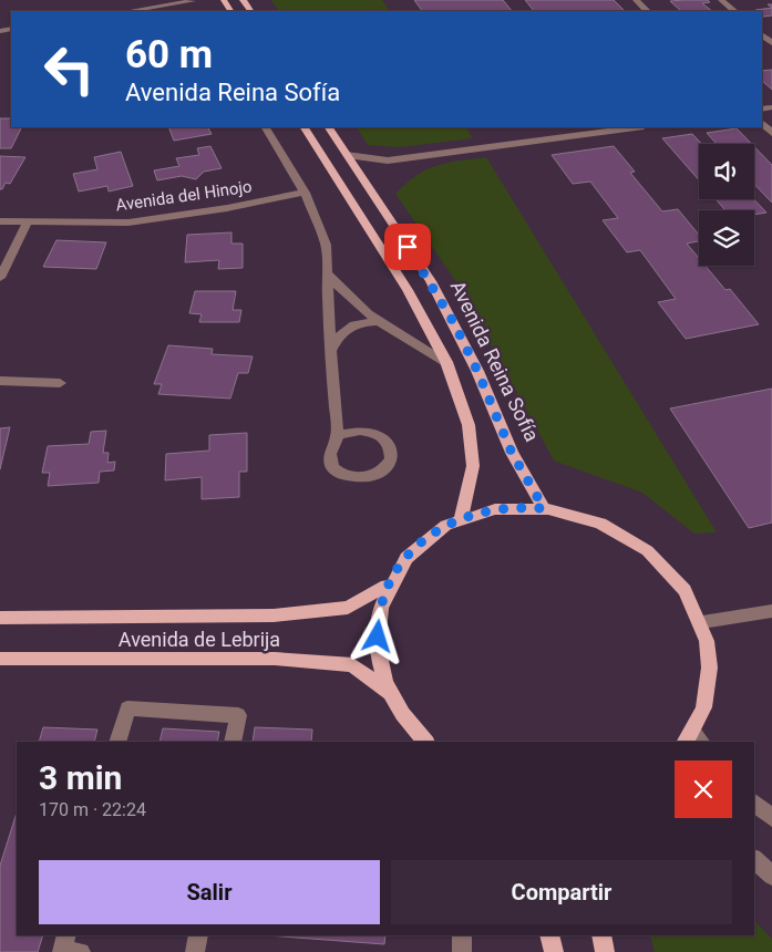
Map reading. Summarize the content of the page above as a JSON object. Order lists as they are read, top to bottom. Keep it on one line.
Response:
{"streets":{"main road":["Avenida Reina Sofía","Avenida de Lebrija"],"street":["Avenida del Hinojo"]},"page":{"turn":["60 m","Avenida Reina Sofía"],"heading":["3 min","170 m · 22:24"],"buttons":["Salir","Compartir"]}}
